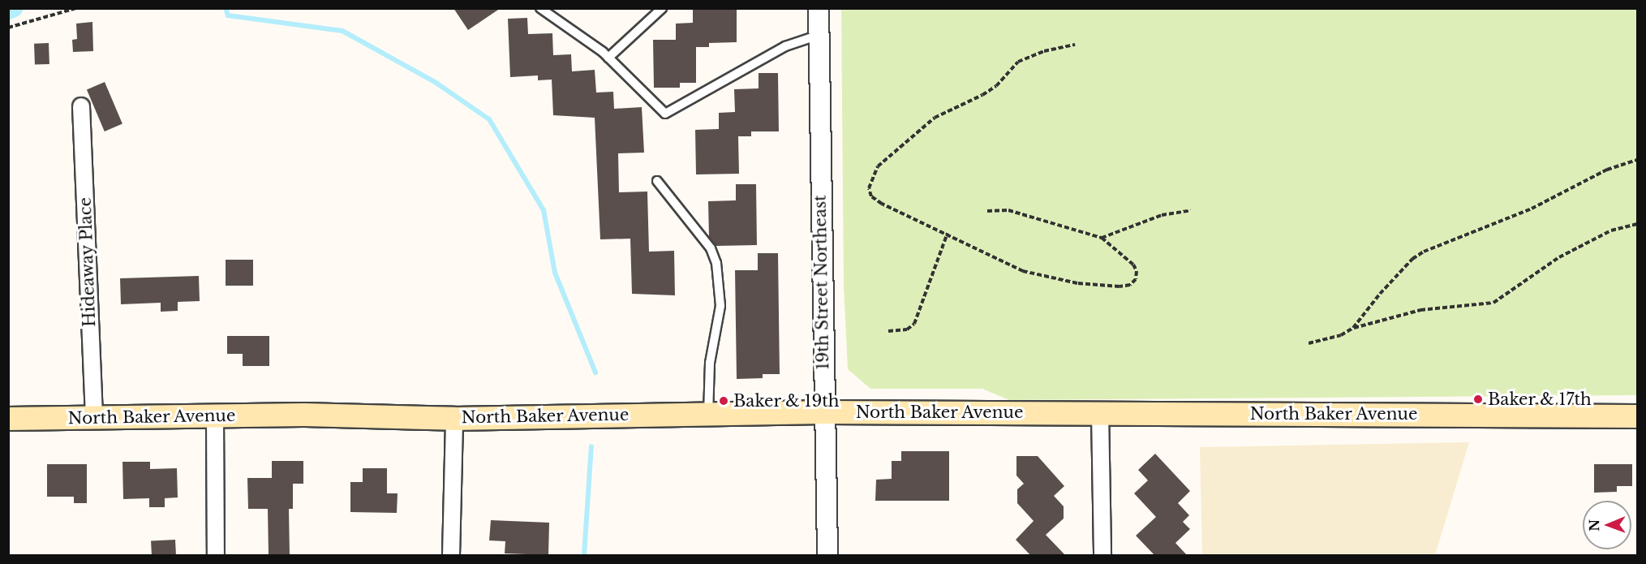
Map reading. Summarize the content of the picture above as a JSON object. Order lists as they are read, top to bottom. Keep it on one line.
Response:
{"streets":{"main road":["North Baker Avenue"],"street":["Hideaway Place","19th Street Northeast"]},"crossings":[["Hideaway Place","North Baker Avenue"],["19th Street Northeast","North Baker Avenue"]],"places":["Baker & 17th","Baker & 19th"],"north":"left"}
